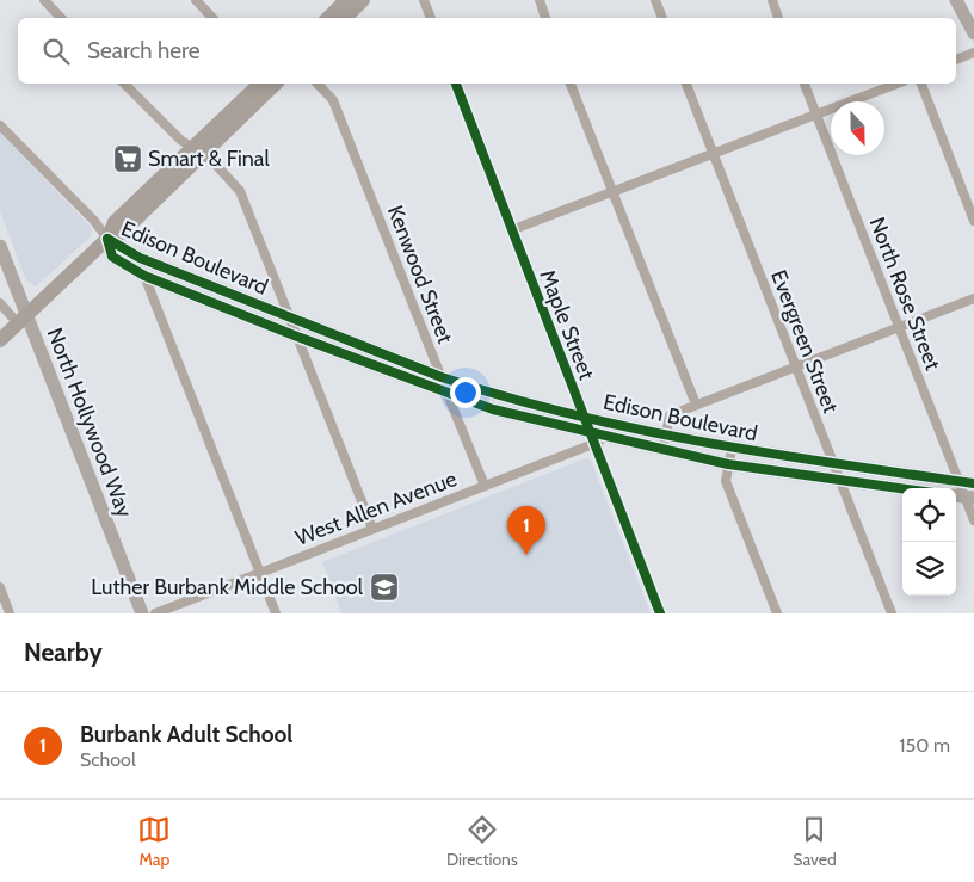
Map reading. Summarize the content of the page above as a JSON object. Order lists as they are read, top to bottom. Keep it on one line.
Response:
{"streets":{"main road":["Edison Boulevard","North Hollywood Way"],"street":["Kenwood Street","North Rose Street","Maple Street","Evergreen Street","West Allen Avenue"]},"crossings":[["Edison Boulevard","Kenwood Street"],["Edison Boulevard","North Rose Street"],["Edison Boulevard","Maple Street"],["Edison Boulevard","Evergreen Street"],["Edison Boulevard","West Allen Avenue"],["Kenwood Street","West Allen Avenue"],["Maple Street","West Allen Avenue"]],"places":{"supermarket":["Smart & Final"],"school or university":["Luther Burbank Middle School"]},"north":"bottom","page":{"search":"Search here","pins":"1","heading":"Nearby","list":[{"mark":"1","name":"Burbank Adult School","note":"School","value":"150 m"}],"nav":["Map","Directions","Saved"]}}
